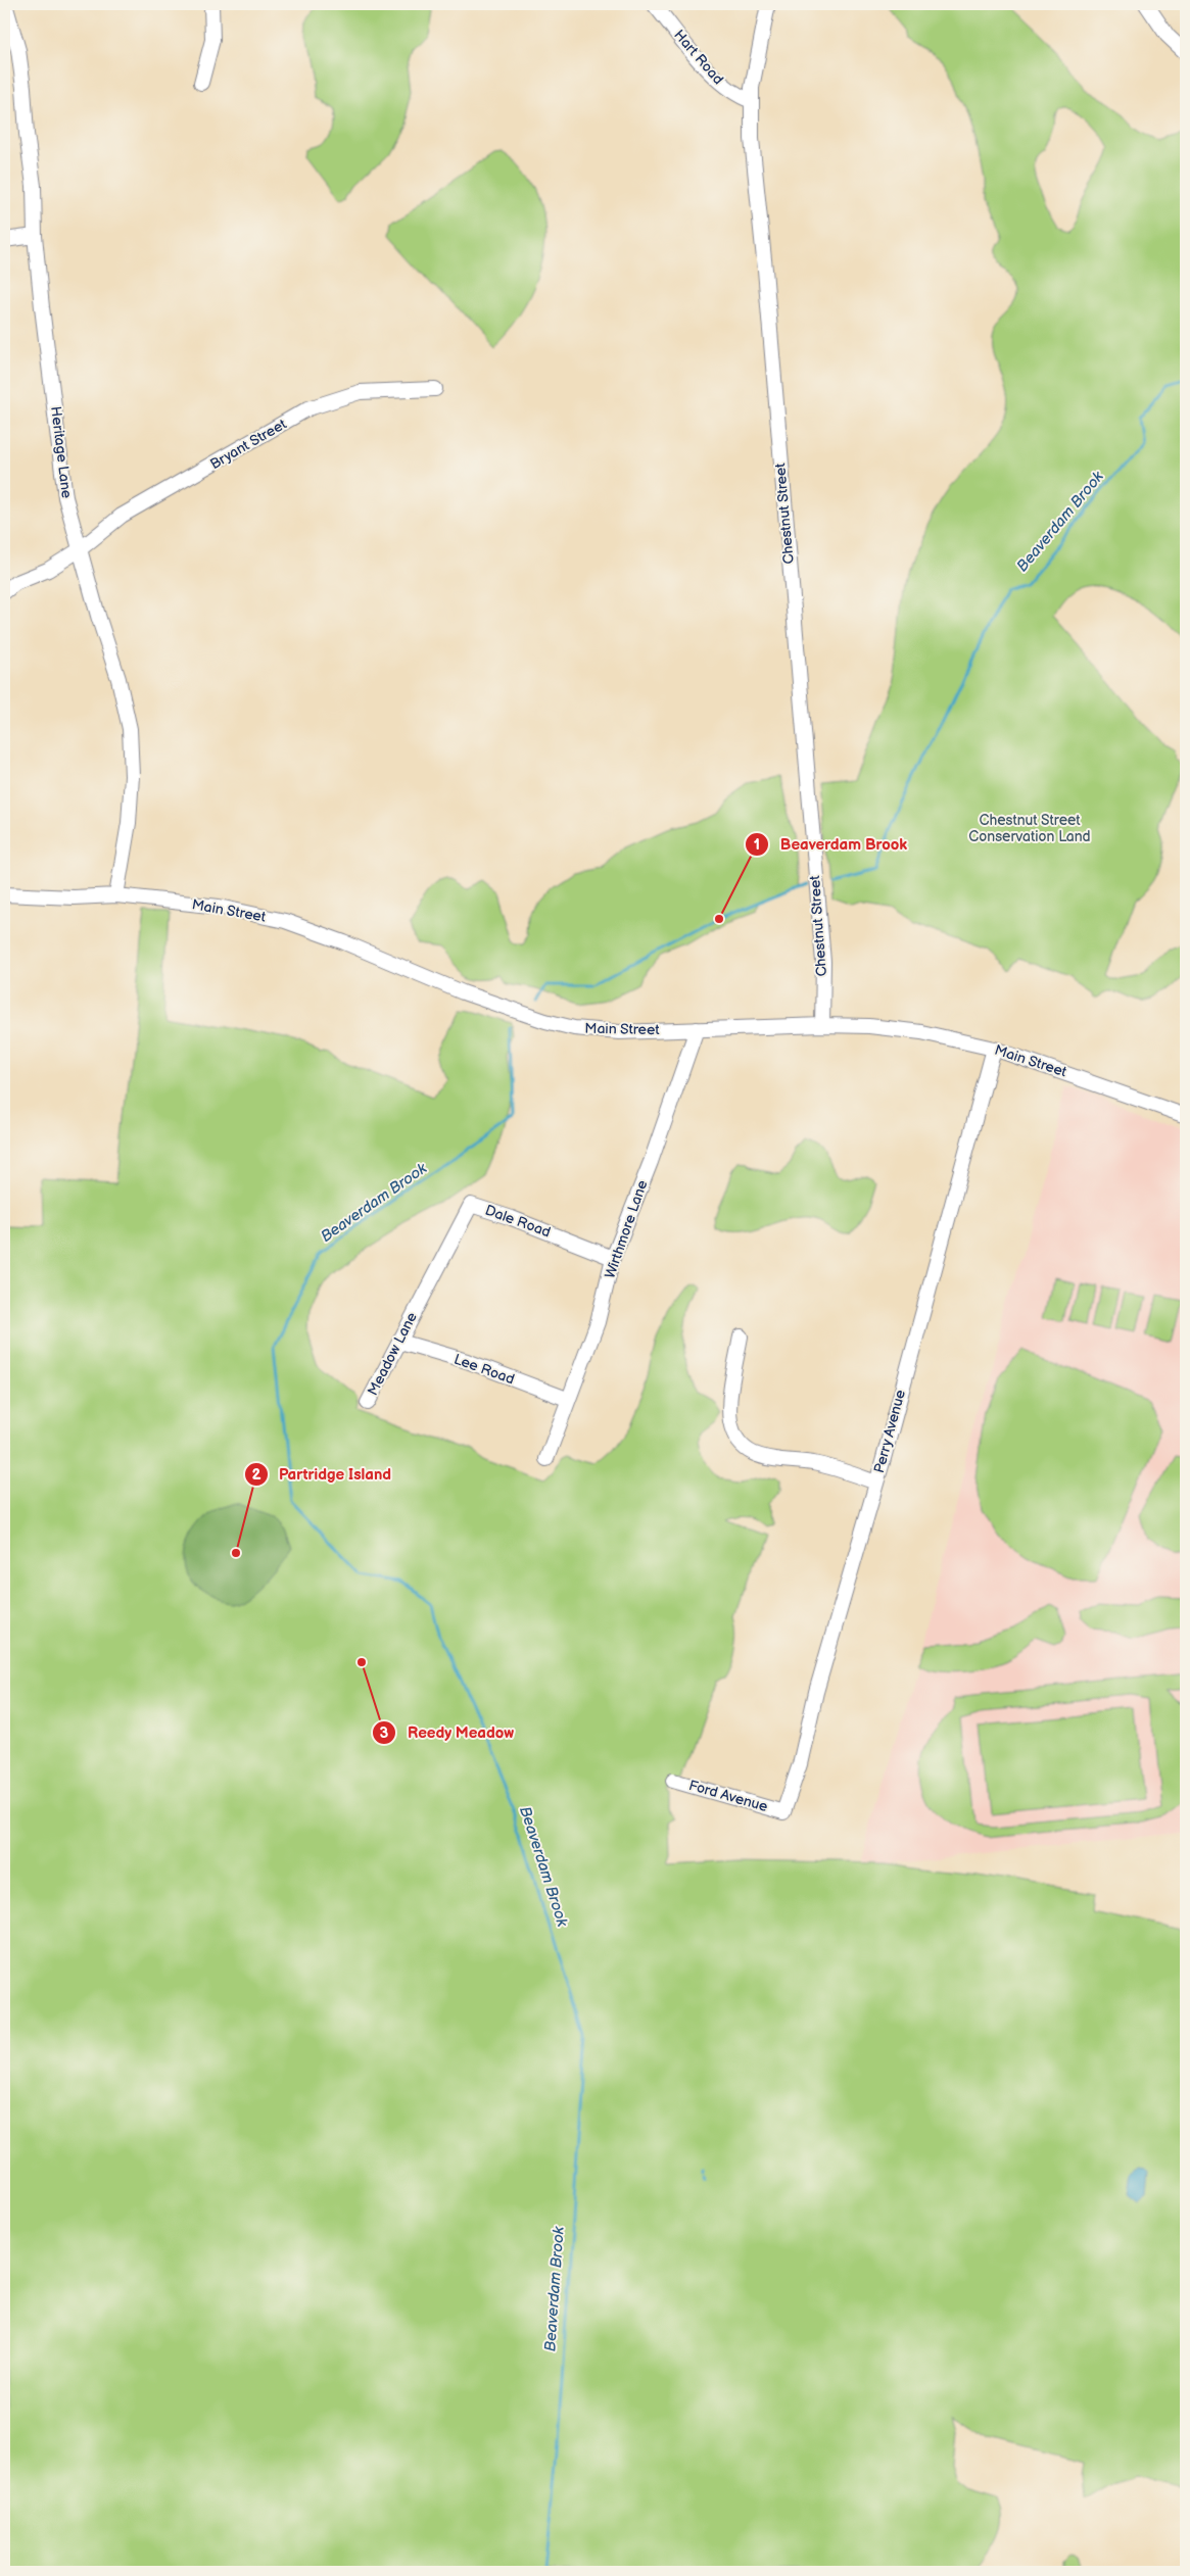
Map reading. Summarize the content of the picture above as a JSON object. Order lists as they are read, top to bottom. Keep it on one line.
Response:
{"streets":{"street":["Hart Road","Bryant Street","Heritage Lane","Chestnut Street","Main Street","Dale Road","Wirthmore Lane","Meadow Lane","Lee Road","Perry Avenue","Ford Avenue"]},"crossings":[["Hart Road","Chestnut Street"],["Bryant Street","Heritage Lane"],["Heritage Lane","Main Street"],["Chestnut Street","Main Street"],["Main Street","Wirthmore Lane"],["Main Street","Perry Avenue"],["Dale Road","Wirthmore Lane"],["Dale Road","Meadow Lane"],["Wirthmore Lane","Lee Road"],["Meadow Lane","Lee Road"],["Perry Avenue","Ford Avenue"]],"water":["Beaverdam Brook"],"parks":["Chestnut Street Conservation Land"],"places":["Beaverdam Brook","Partridge Island","Reedy Meadow"]}
